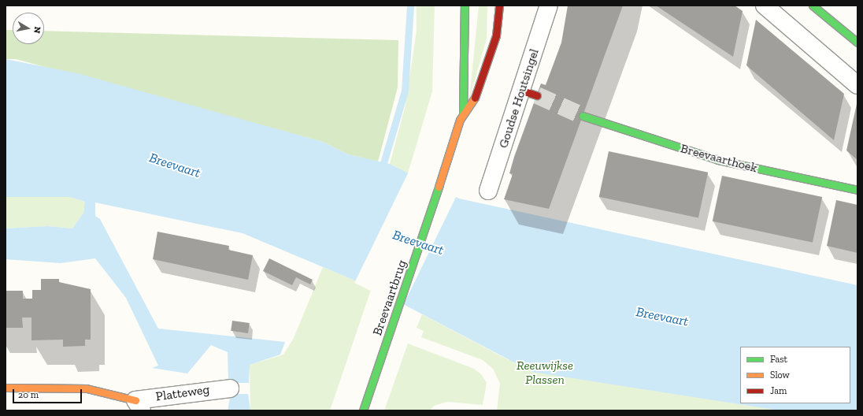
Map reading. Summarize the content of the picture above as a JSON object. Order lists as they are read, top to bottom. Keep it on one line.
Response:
{"streets":{"main road":["Breevaarthoek","Breevaartbrug"],"street":["Goudse Houtsingel","Platteweg"]},"water":["Breevaart"],"parks":["Reeuwijkse Plassen"],"legend":["Fast","Slow","Jam"],"scale_bar":"20 m","north":"right"}
